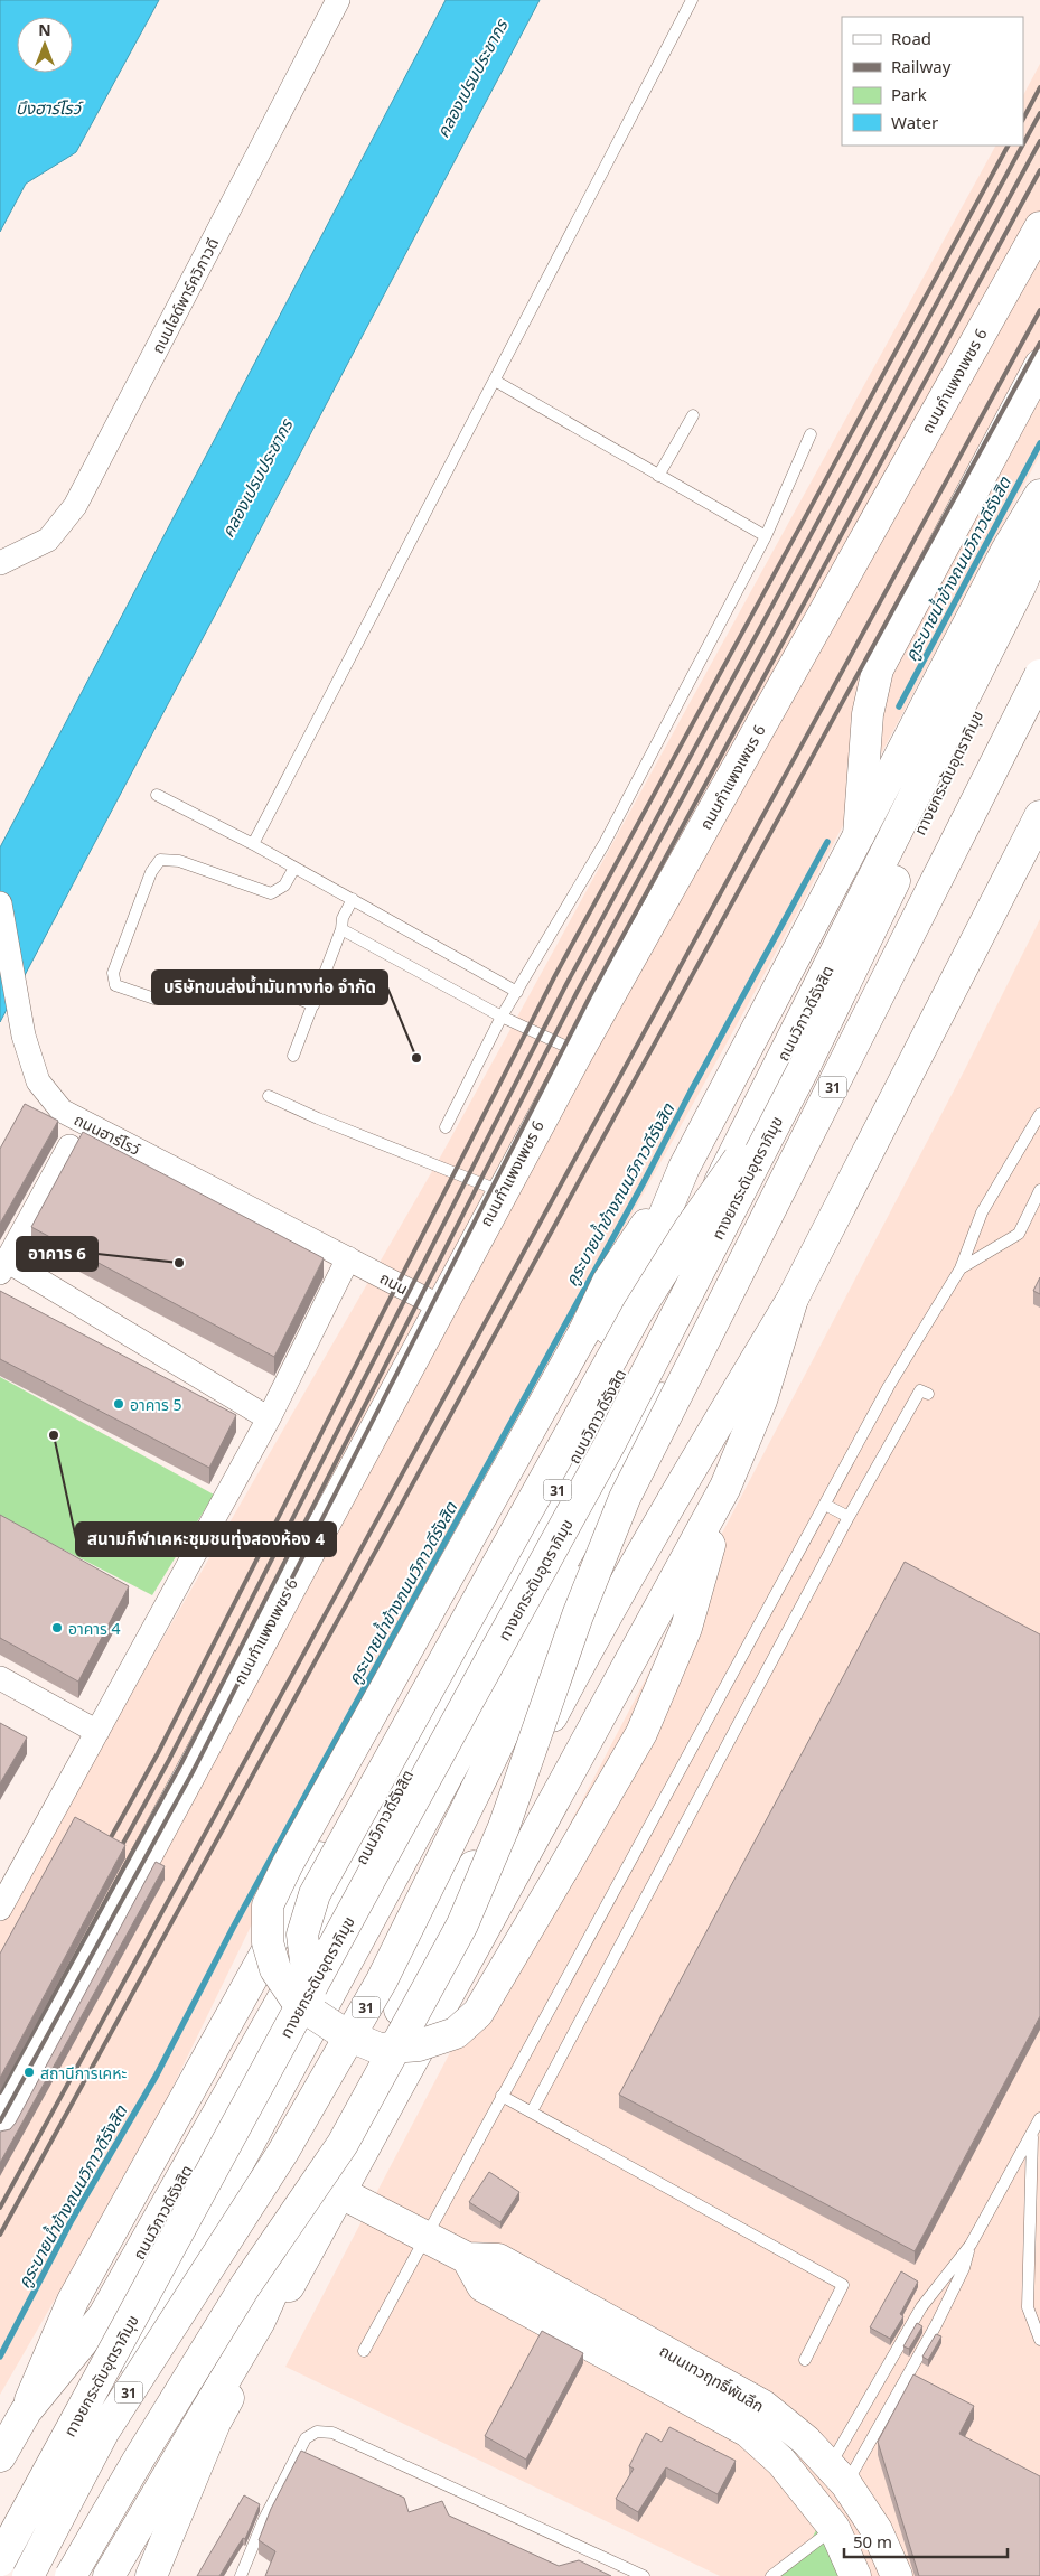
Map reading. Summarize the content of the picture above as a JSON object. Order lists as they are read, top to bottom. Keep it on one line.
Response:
{"streets":{"main road":["ถนนกำแพงเพชร 6","ทางยกระดับอุตราภิมุข","ถนนวิภาวดีรังสิต","31","ถนนเทวฤทธิ์พันลึก"],"street":["ถนนไฮด์พาร์ควิภาวดี","ถนนฮาร์โรว์","ถนน"]},"crossings":[["ถนนกำแพงเพชร 6","ถนน"],["ถนนวิภาวดีรังสิต","31"],["ถนนฮาร์โรว์","ถนน"]],"water":["คลองเปรมประชากร","บึงฮาร์โรว์","คูระบายน้ำข้างถนนวิภาวดีรังสิต"],"places":["บริษัทขนส่งน้ำมันทางท่อ จำกัด","อาคาร 6","อาคาร 5","สนามกีฬาเคหะชุมชนทุ่งสองห้อง 4","อาคาร 4","สถานีการเคหะ"],"legend":["Road","Railway","Park","Water"],"scale_bar":"50 m","north":"top"}
